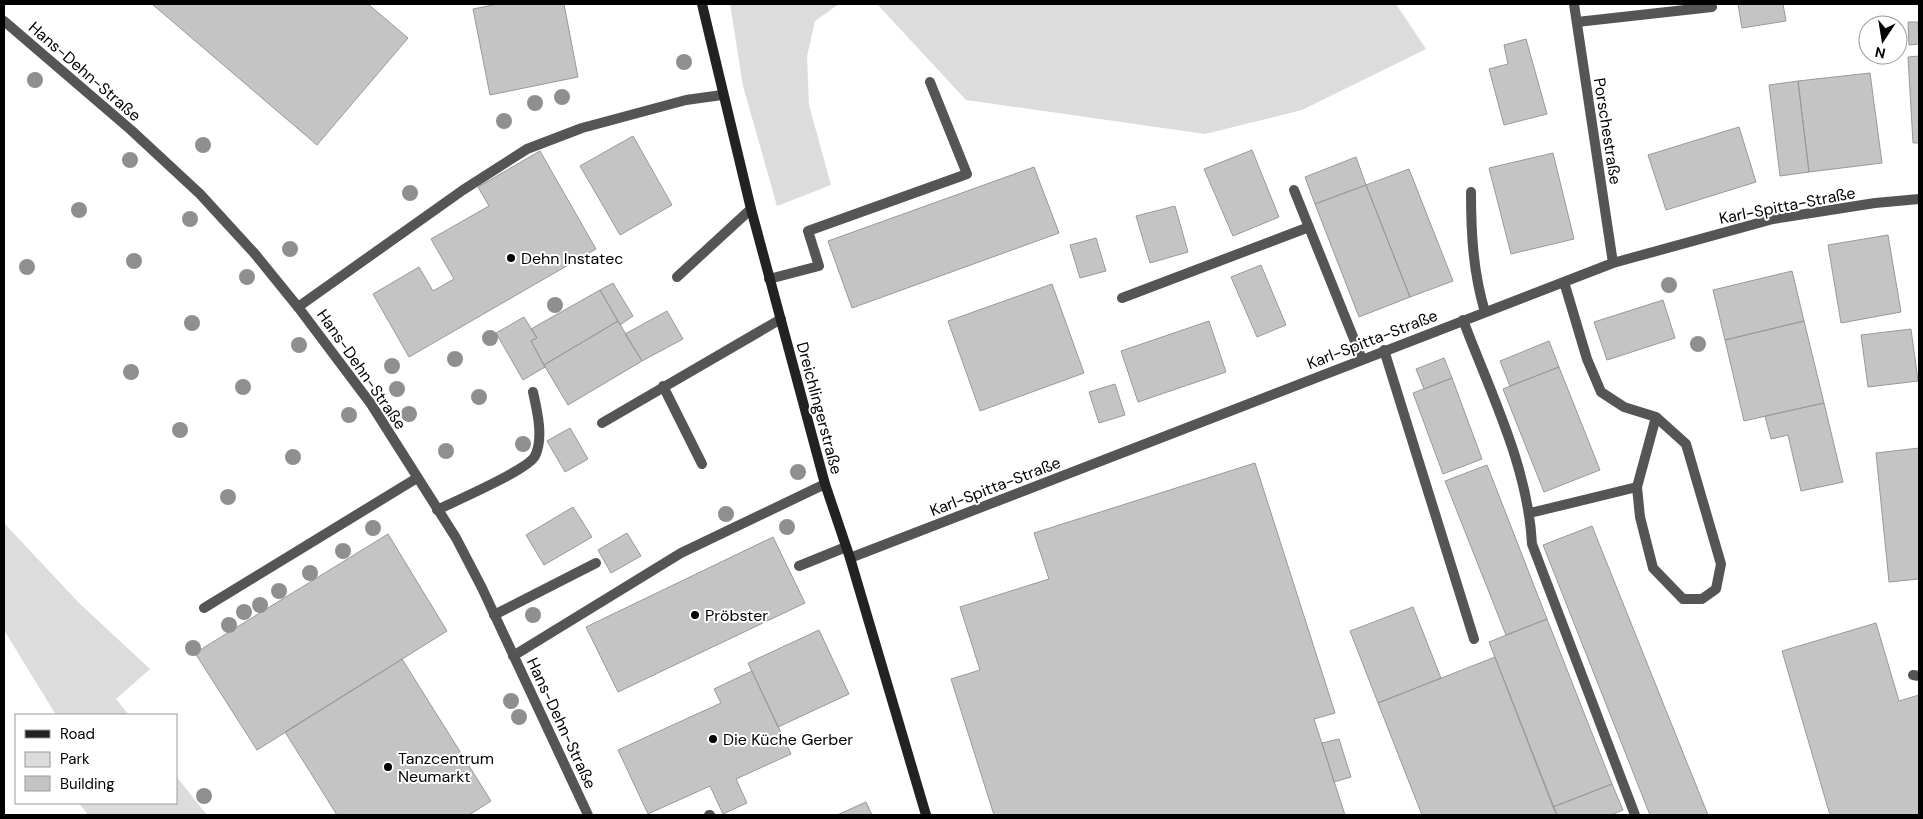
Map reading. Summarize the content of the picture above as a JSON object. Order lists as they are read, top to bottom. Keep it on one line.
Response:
{"streets":{"street":["Hans-Dehn-Straße","Porschestraße","Karl-Spitta-Straße","Dreichlingerstraße"]},"crossings":[["Porschestraße","Karl-Spitta-Straße"],["Karl-Spitta-Straße","Dreichlingerstraße"]],"places":["Dehn Instatec","Pröbster","Die Küche Gerber","Tanzcentrum Neumarkt"],"legend":["Road","Park","Building"],"north":"bottom"}
